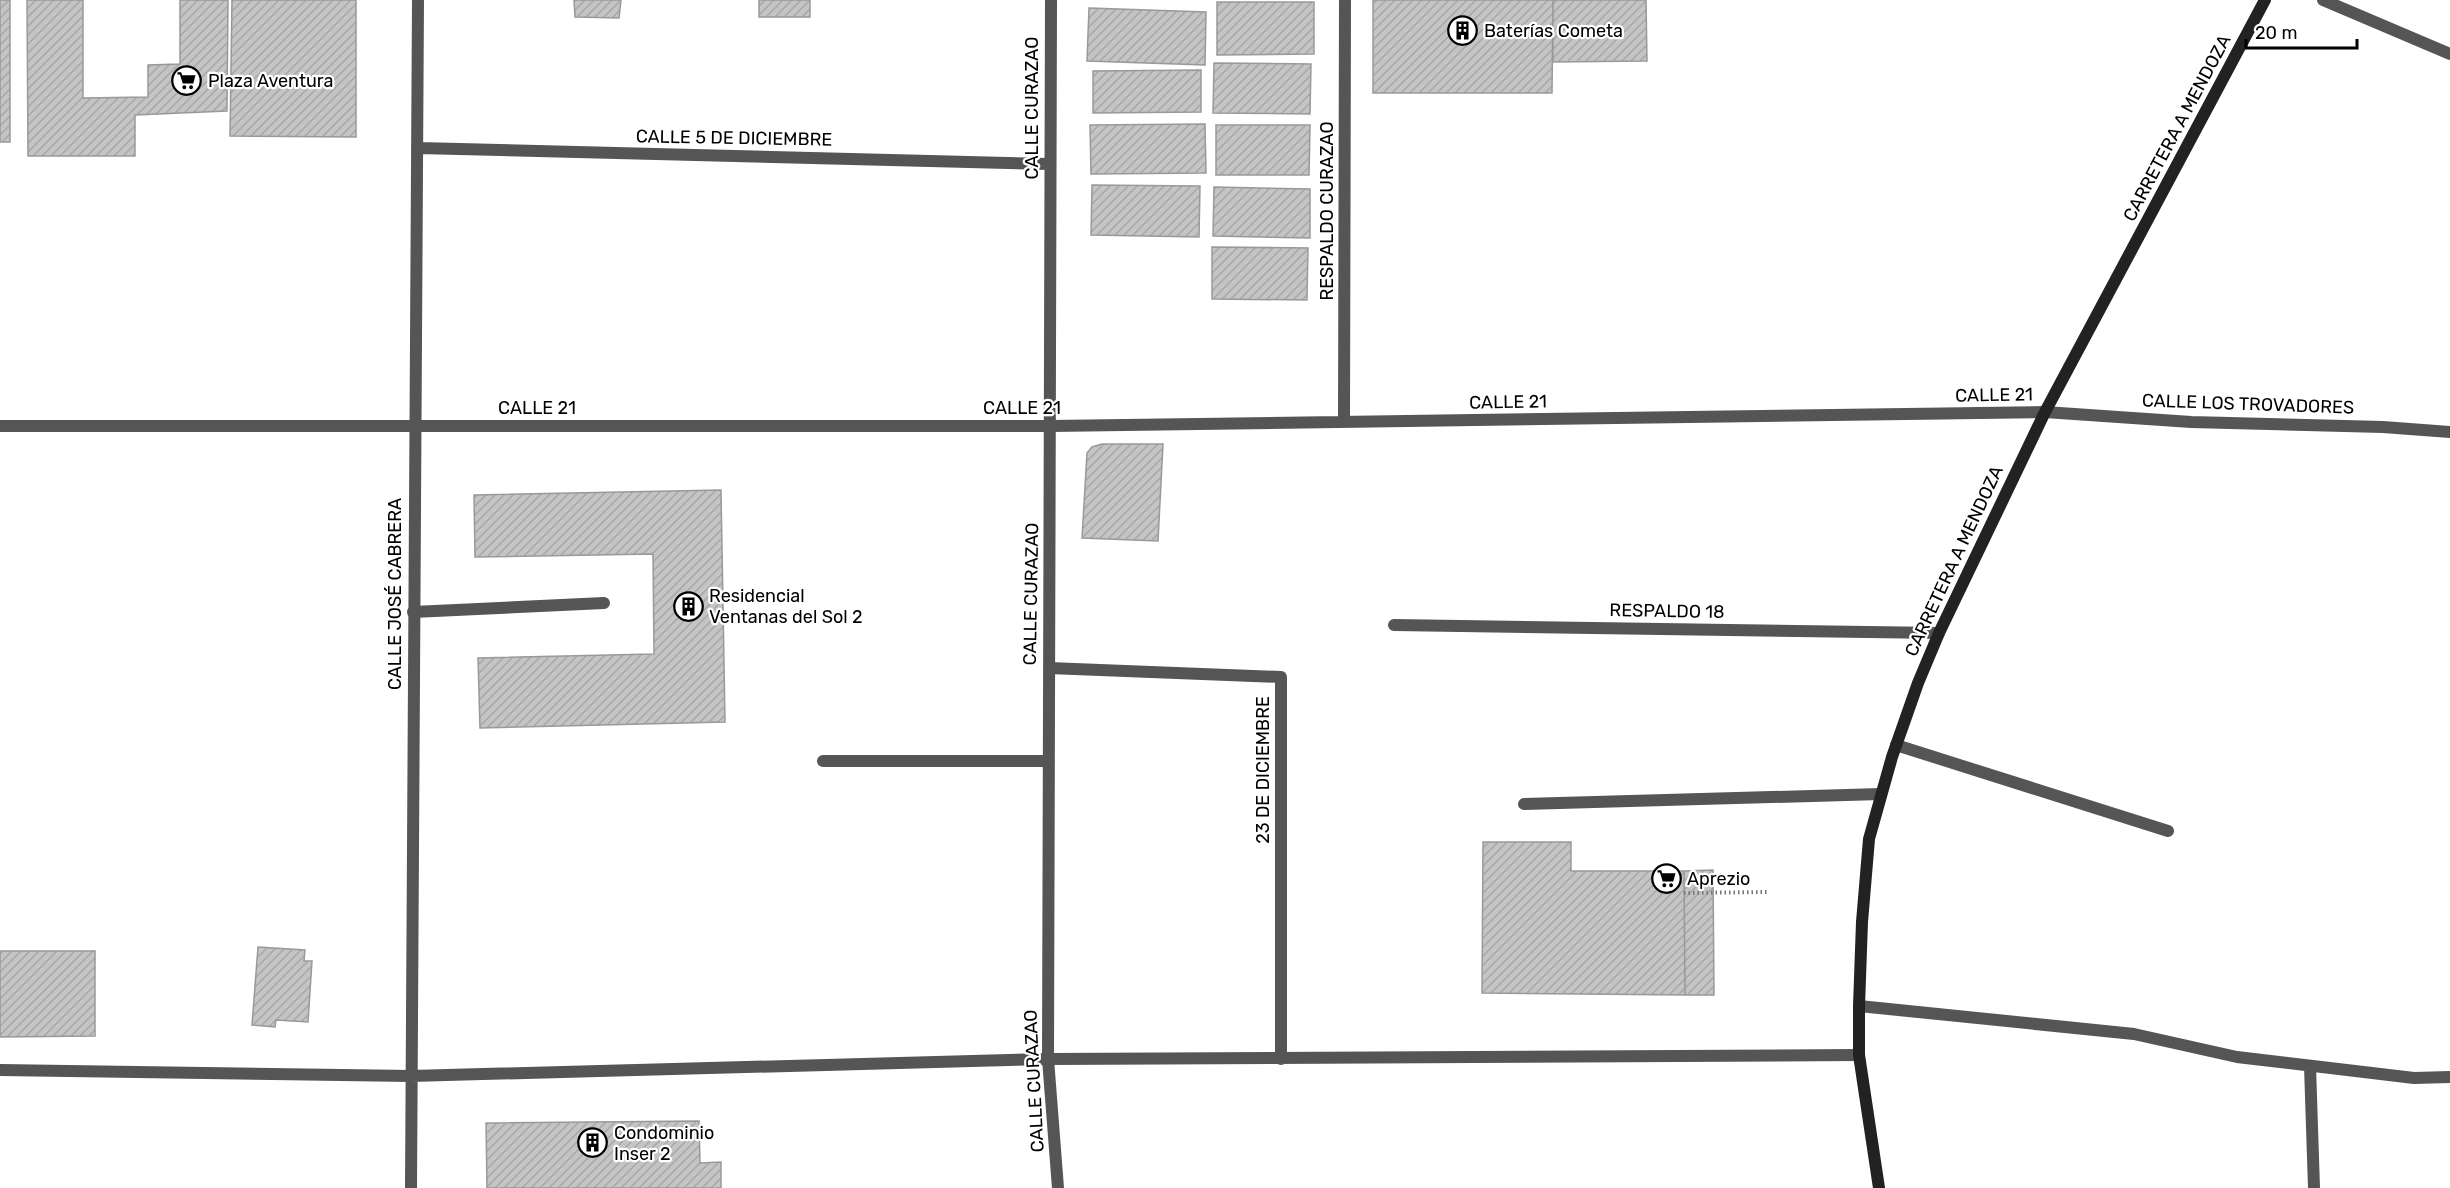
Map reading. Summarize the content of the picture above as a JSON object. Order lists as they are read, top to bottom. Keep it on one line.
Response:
{"streets":{"street":["CALLE CURAZAO","CARRETERA A MENDOZA","CALLE 5 DE DICIEMBRE","RESPALDO CURAZAO","CALLE 21","CALLE LOS TROVADORES","CALLE JOSÉ CABRERA","RESPALDO 18","23 DE DICIEMBRE"]},"crossings":[["CALLE CURAZAO","CALLE 5 DE DICIEMBRE"],["CALLE CURAZAO","CALLE 21"],["CALLE CURAZAO","23 DE DICIEMBRE"],["CARRETERA A MENDOZA","CALLE 21"],["CARRETERA A MENDOZA","CALLE LOS TROVADORES"],["CARRETERA A MENDOZA","RESPALDO 18"],["CALLE 5 DE DICIEMBRE","CALLE JOSÉ CABRERA"],["RESPALDO CURAZAO","CALLE 21"],["CALLE 21","CALLE LOS TROVADORES"],["CALLE 21","CALLE JOSÉ CABRERA"]],"places":{"building":["Baterías Cometa","Residencial Ventanas del Sol 2","Condominio Inser 2"],"supermarket":["Plaza Aventura","Aprezio"]},"scale_bar":"20 m"}
